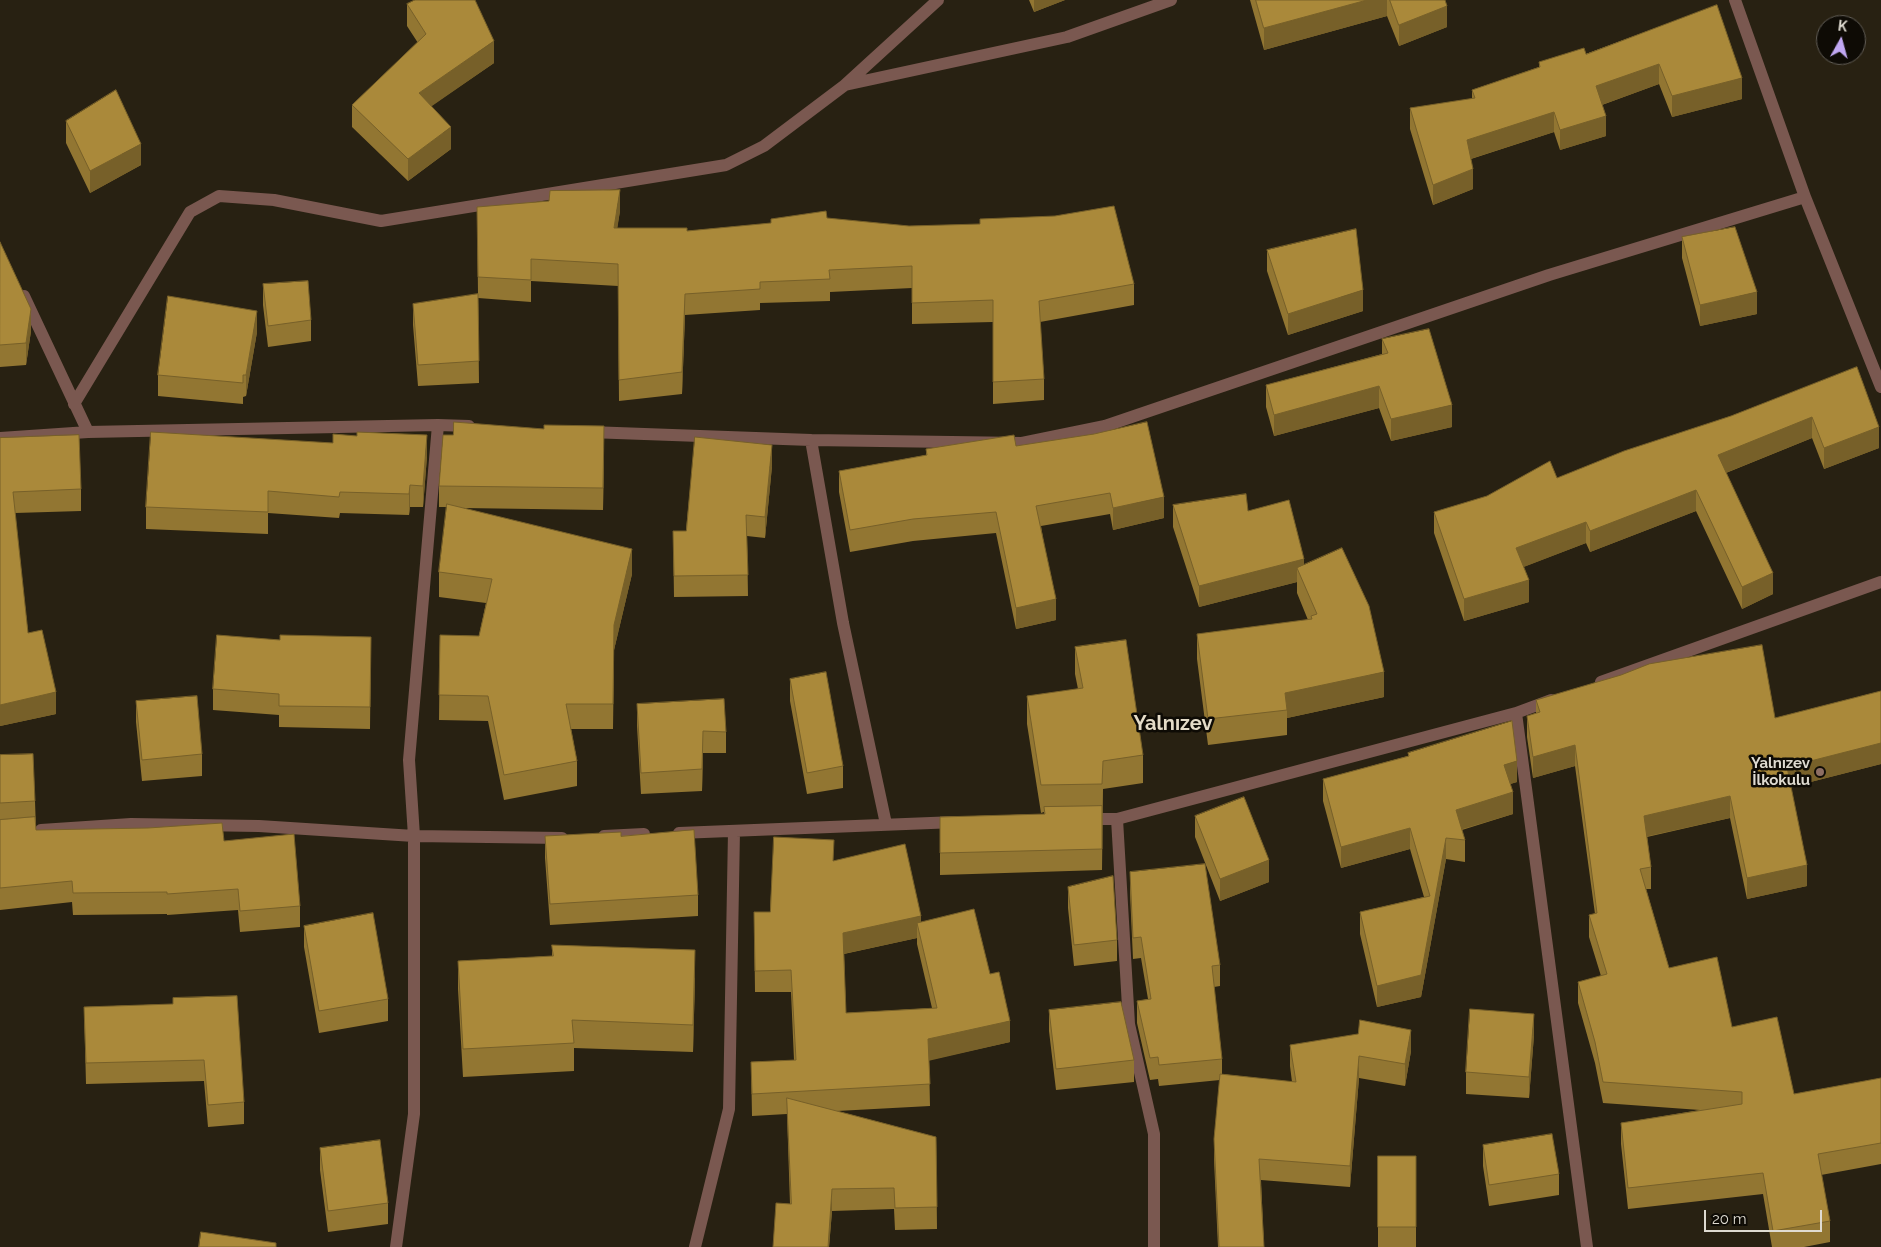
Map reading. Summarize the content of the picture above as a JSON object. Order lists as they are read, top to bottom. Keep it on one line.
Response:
{"districts":["Yalnızev"],"places":["Yalnızev İlkokulu"],"scale_bar":"20 m","north":"top"}
